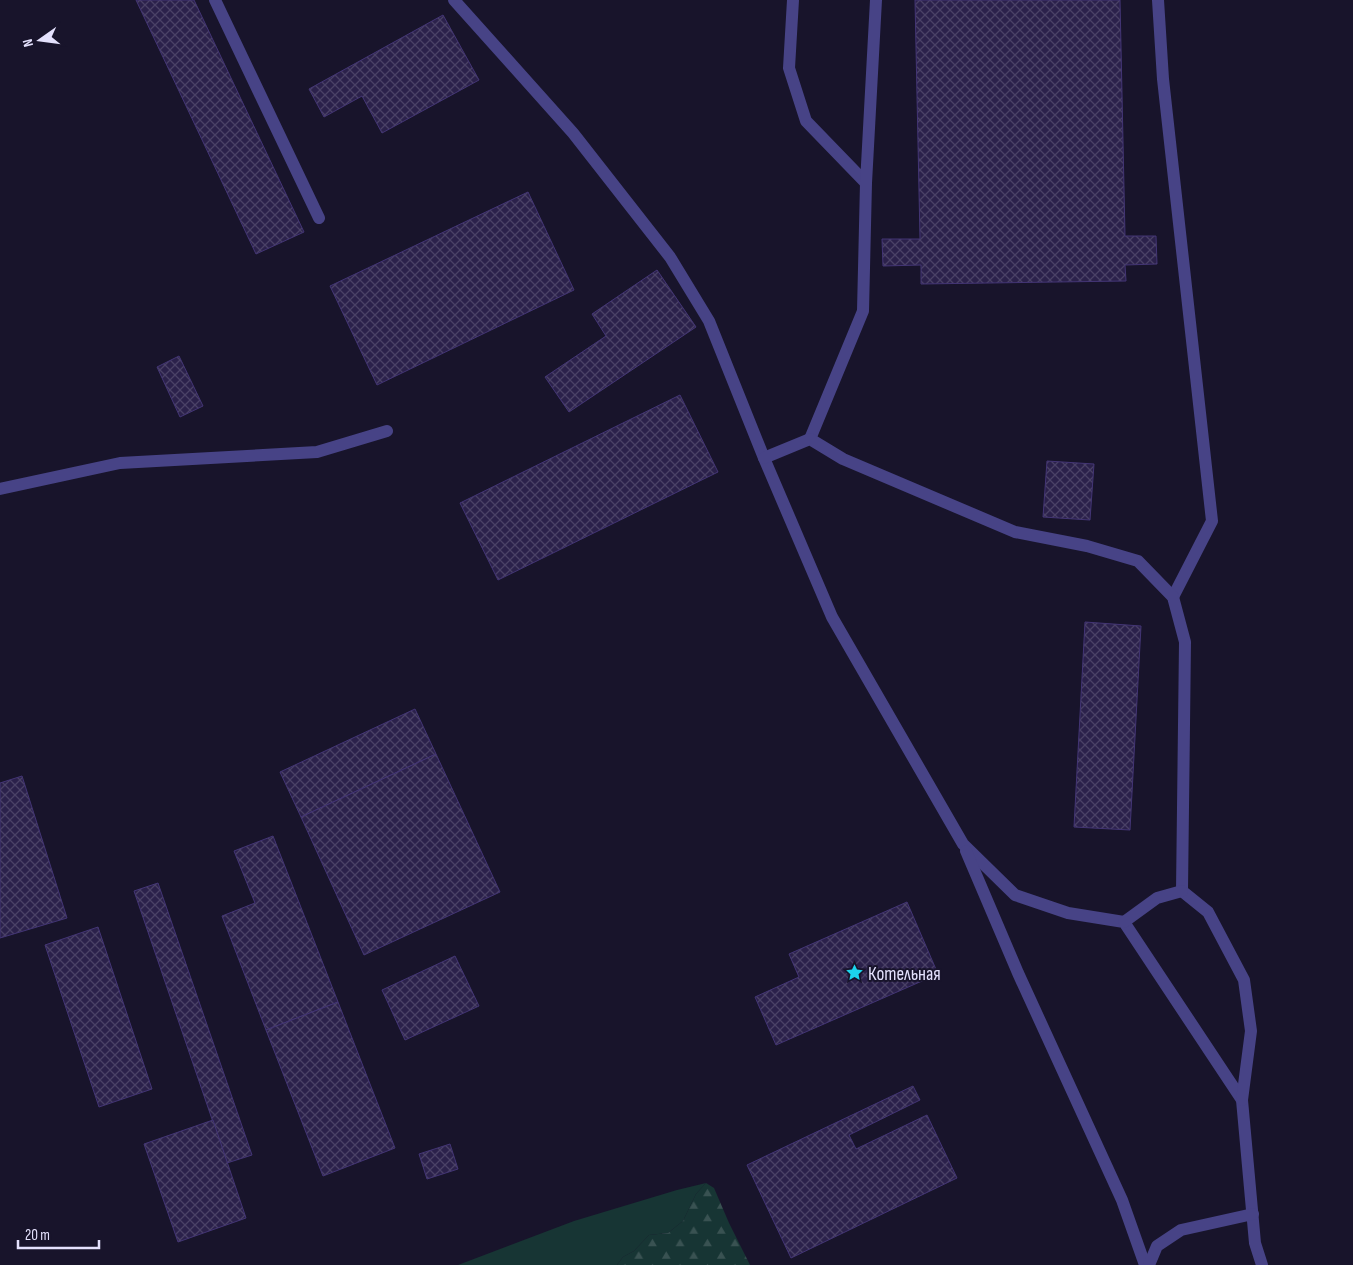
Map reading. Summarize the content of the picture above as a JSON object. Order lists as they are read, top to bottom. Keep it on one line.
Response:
{"places":{"place":["Котельная"]},"scale_bar":"20 m","north":"left"}
